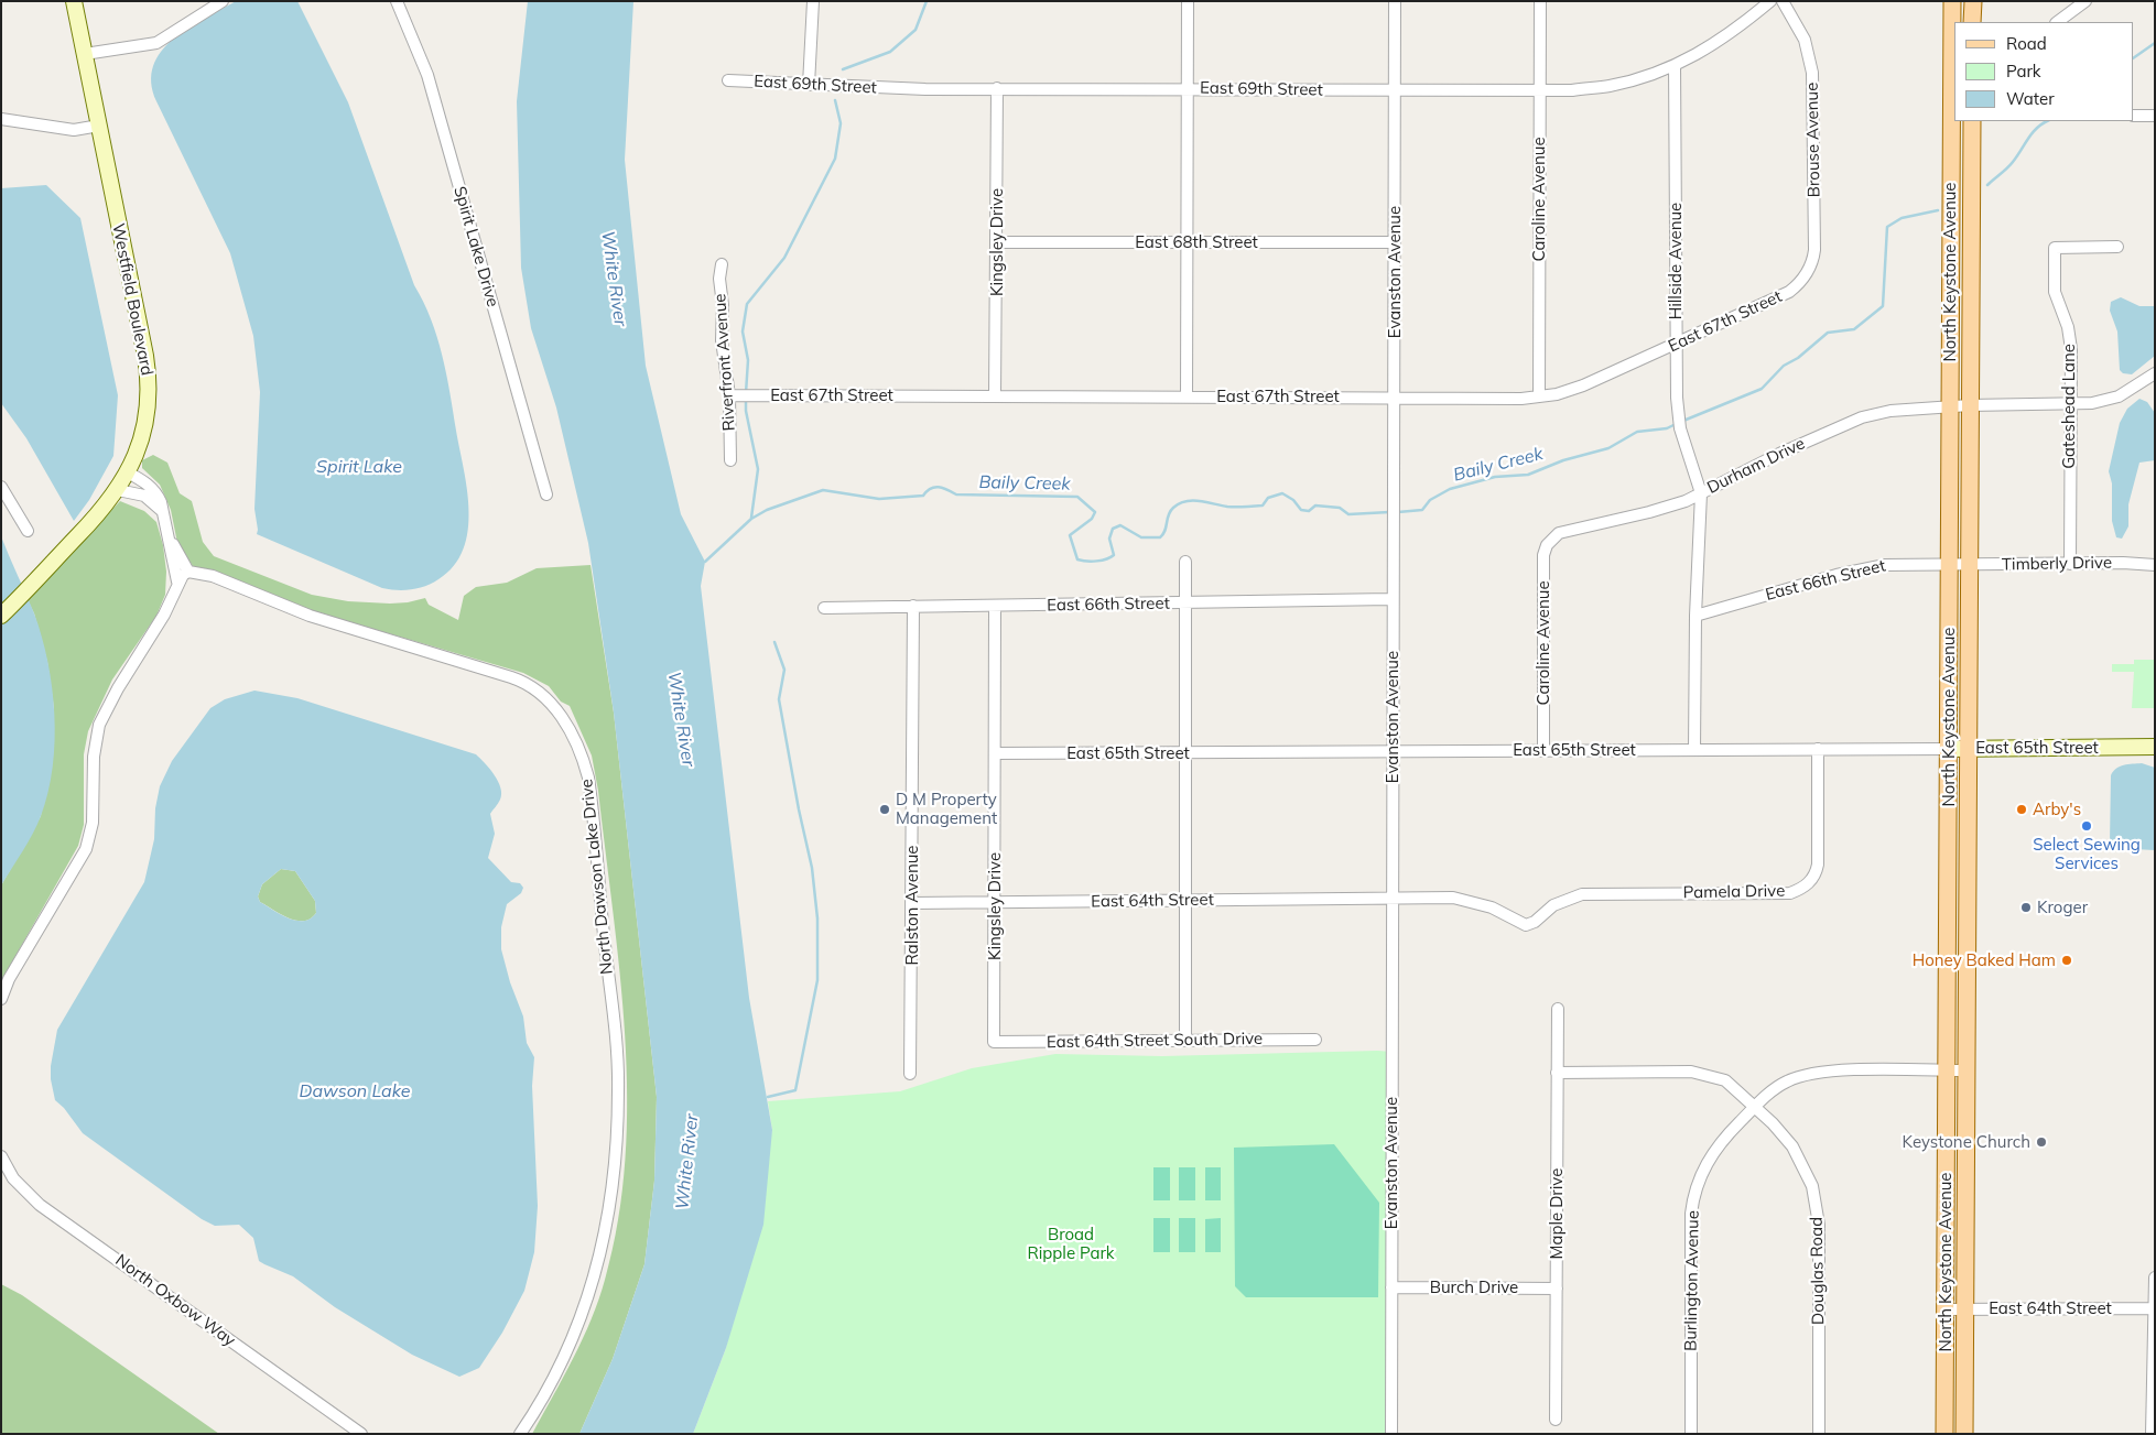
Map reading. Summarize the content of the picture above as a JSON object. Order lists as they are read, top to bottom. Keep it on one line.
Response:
{"streets":{"main road":["North Keystone Avenue"],"street":["East 69th Street","Brouse Avenue","Caroline Avenue","Kingsley Drive","East 68th Street","Spirit Lake Drive","Hillside Avenue","Evanston Avenue","Westfield Boulevard","East 67th Street","Riverfront Avenue","Gateshead Lane","Durham Drive","Timberly Drive","East 66th Street","East 65th Street","North Dawson Lake Drive","Pamela Drive","East 64th Street","Ralston Avenue","East 64th Street South Drive","Maple Drive","Douglas Road","Burlington Avenue","Burch Drive","North Oxbow Way"]},"crossings":[["East 69th Street","Caroline Avenue"],["East 69th Street","Kingsley Drive"],["East 69th Street","Hillside Avenue"],["East 69th Street","Evanston Avenue"],["Brouse Avenue","East 67th Street"],["Caroline Avenue","East 67th Street"],["Caroline Avenue","Durham Drive"],["Caroline Avenue","East 65th Street"],["Kingsley Drive","East 68th Street"],["Kingsley Drive","East 67th Street"],["Kingsley Drive","East 66th Street"],["Kingsley Drive","East 65th Street"],["Kingsley Drive","East 64th Street"],["Kingsley Drive","East 64th Street South Drive"],["East 68th Street","Evanston Avenue"],["Hillside Avenue","East 67th Street"],["Hillside Avenue","Durham Drive"],["Hillside Avenue","East 66th Street"],["Hillside Avenue","East 65th Street"],["Evanston Avenue","East 67th Street"],["Evanston Avenue","East 66th Street"],["Evanston Avenue","East 65th Street"],["Evanston Avenue","Pamela Drive"],["Evanston Avenue","East 64th Street"],["Evanston Avenue","Burch Drive"],["North Keystone Avenue","Durham Drive"],["North Keystone Avenue","Timberly Drive"],["North Keystone Avenue","East 66th Street"],["North Keystone Avenue","East 65th Street"],["North Keystone Avenue","East 64th Street"],["North Keystone Avenue","Burlington Avenue"],["East 67th Street","Riverfront Avenue"],["Gateshead Lane","Durham Drive"],["Gateshead Lane","Timberly Drive"],["Timberly Drive","East 66th Street"],["East 66th Street","Ralston Avenue"],["East 65th Street","Pamela Drive"],["Pamela Drive","East 64th Street"],["East 64th Street","Ralston Avenue"],["Maple Drive","Douglas Road"],["Maple Drive","Burch Drive"],["Douglas Road","Burlington Avenue"]],"water":["White River","Baily Creek","Spirit Lake","Dawson Lake"],"parks":["Broad Ripple Park"],"places":["D M Property Management","Arby's","Select Sewing Services","Kroger","Honey Baked Ham","Keystone Church"],"legend":["Road","Park","Water"]}
